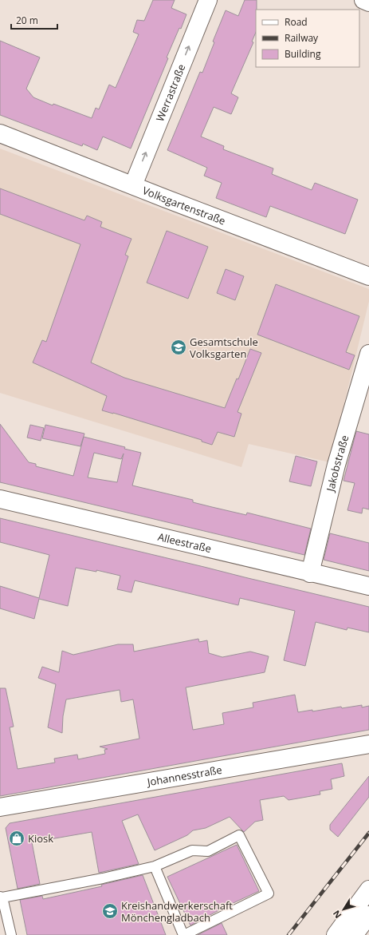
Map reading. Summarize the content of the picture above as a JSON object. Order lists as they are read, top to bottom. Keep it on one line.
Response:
{"streets":{"street":["Werrastraße","Volksgartenstraße","Jakobstraße","Alleestraße","Johannesstraße"]},"crossings":[["Werrastraße","Volksgartenstraße"],["Jakobstraße","Alleestraße"]],"one_way":["Werrastraße"],"places":{"school or university":["Gesamtschule Volksgarten","Kreishandwerkerschaft Mönchengladbach"],"shop":["Kiosk"]},"legend":["Road","Railway","Building"],"scale_bar":"20 m","north":"bottom left"}
